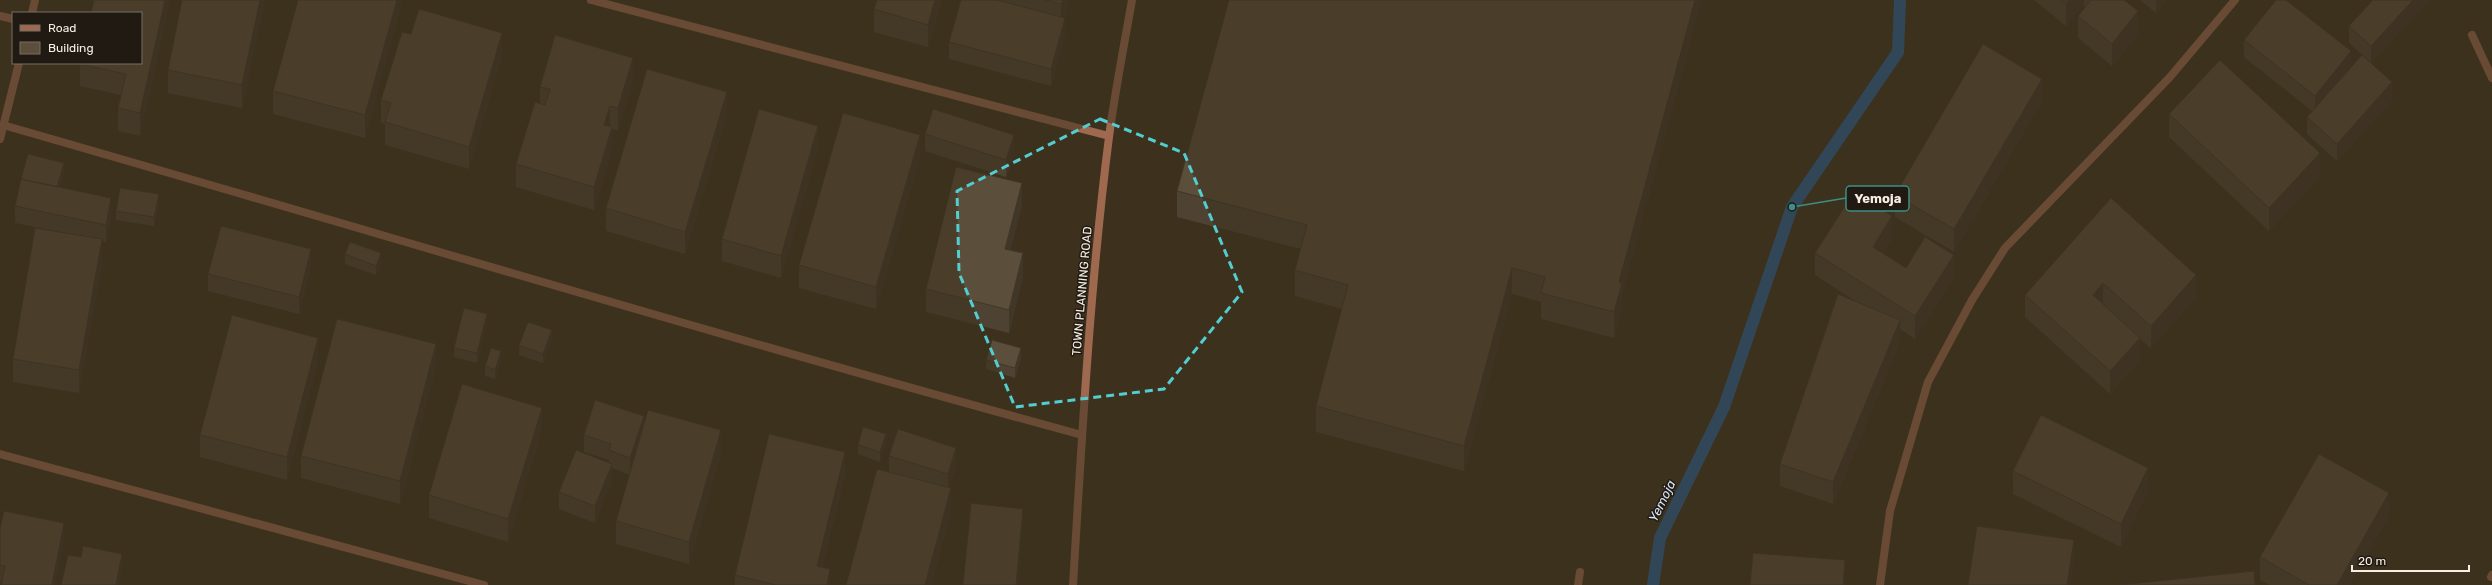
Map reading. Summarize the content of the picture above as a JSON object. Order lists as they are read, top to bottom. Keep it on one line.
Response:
{"streets":{"street":["TOWN PLANNING ROAD"]},"water":["Yemoja"],"places":["Yemoja"],"legend":["Road","Building"],"scale_bar":"20 m"}
